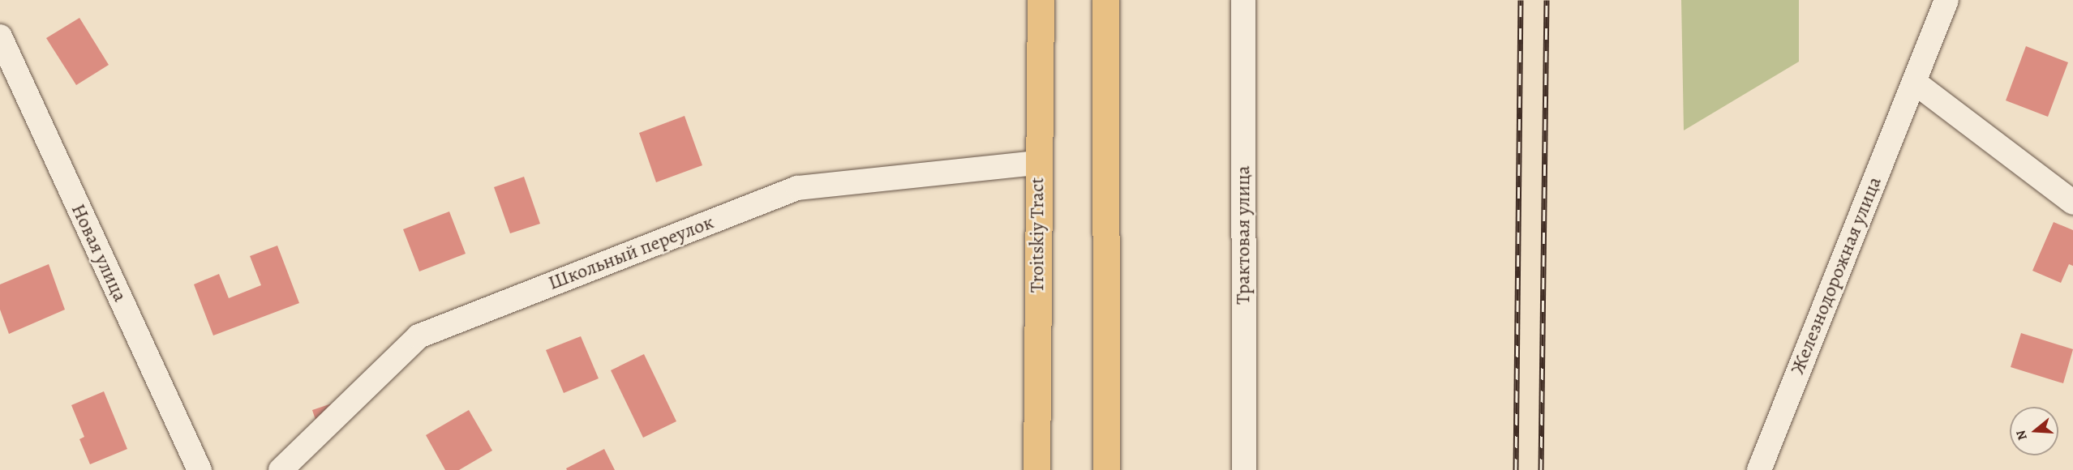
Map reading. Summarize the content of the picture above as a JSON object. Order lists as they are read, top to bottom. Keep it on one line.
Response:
{"streets":{"main road":["Troitskiy Tract"],"street":["Трактовая улица","Новая улица","Школьный переулок","Железнодорожная улица"]},"crossings":[["Troitskiy Tract","Школьный переулок"]],"north":"left"}
